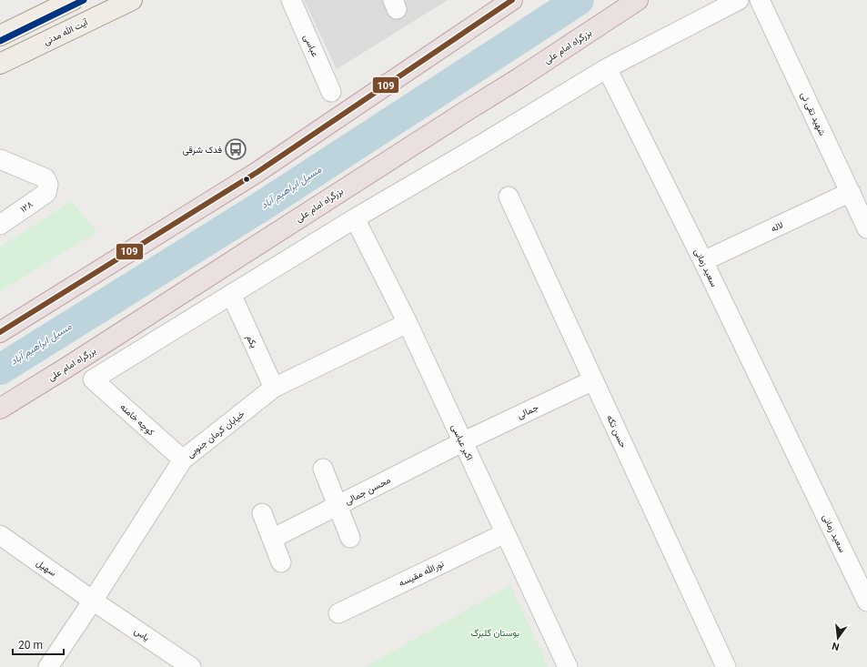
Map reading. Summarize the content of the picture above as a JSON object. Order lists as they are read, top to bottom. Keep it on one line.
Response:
{"streets":{"highway":["بزرگراه امام علی"],"main road":["آیت الله مدنی"],"street":["عباسی","شهید تقی ئی","۱۲۸","لاله","سعید زمانی","یکم","جمالی","کوچه خامنه","حسن تکه","خیابان کرمان جنوبی","اکبر عباسی","محسن جمالی","سهیل","نورالله مقیسه","یاس"]},"crossings":[["شهید تقی ئی","لاله"],["لاله","سعید زمانی"],["یکم","کوچه خامنه"],["یکم","خیابان کرمان جنوبی"],["جمالی","حسن تکه"],["جمالی","اکبر عباسی"],["جمالی","محسن جمالی"],["کوچه خامنه","خیابان کرمان جنوبی"],["خیابان کرمان جنوبی","اکبر عباسی"],["خیابان کرمان جنوبی","سهیل"],["خیابان کرمان جنوبی","یاس"],["اکبر عباسی","محسن جمالی"],["اکبر عباسی","نورالله مقیسه"],["سهیل","یاس"]],"water":["مسیل ابراهیم آباد"],"parks":["بوستان گلبرگ"],"places":{"bus stop":["فدک شرقی"]},"lines":["transit line 109"],"scale_bar":"20 m","north":"bottom"}
